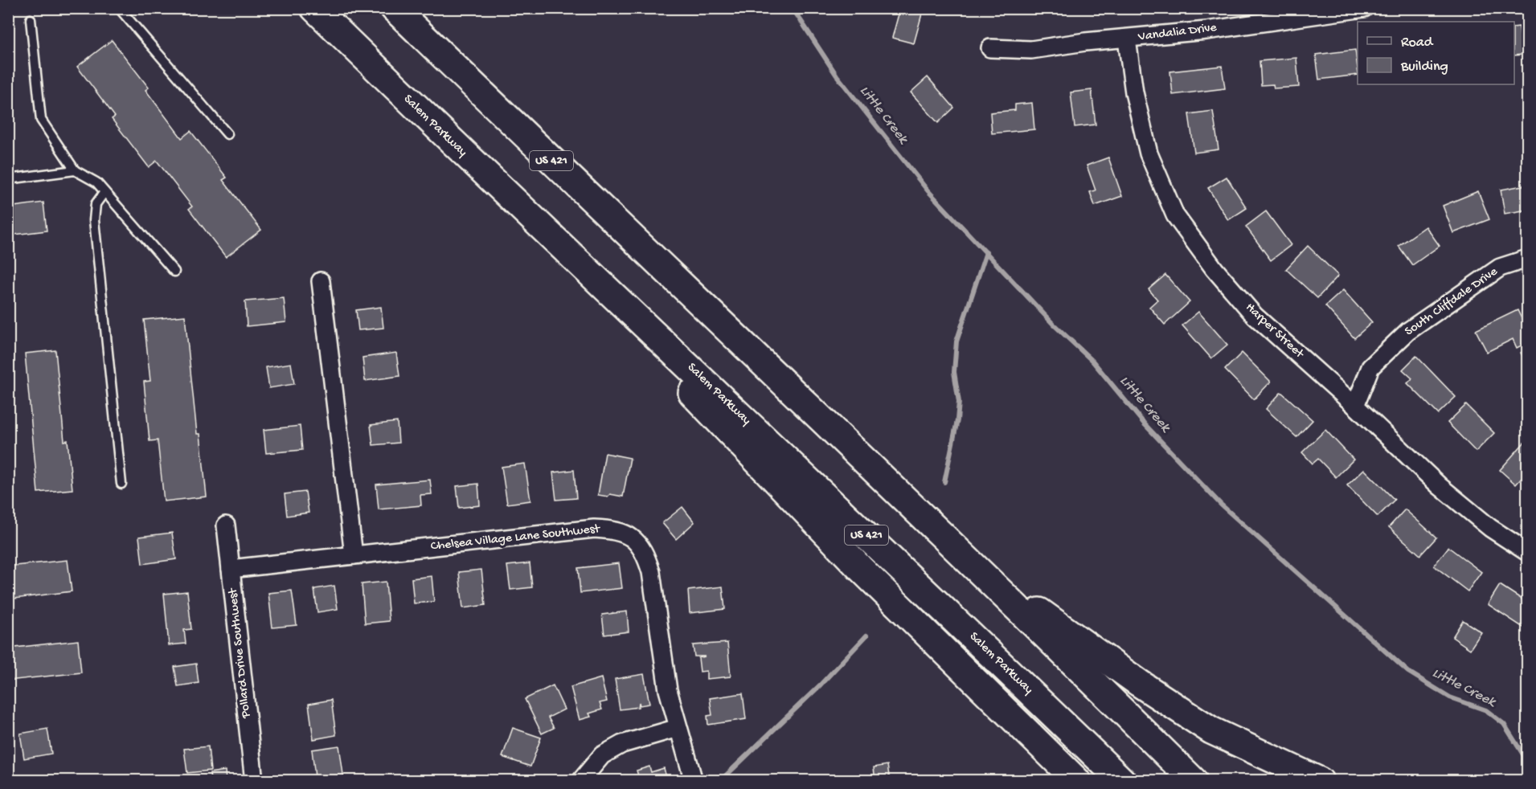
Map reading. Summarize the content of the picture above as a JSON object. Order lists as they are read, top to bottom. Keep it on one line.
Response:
{"streets":{"highway":["Salem Parkway","US 421"],"street":["Vandalia Drive","South Cliffdale Drive","Harper Street","Chelsea Village Lane Southwest","Pollard Drive Southwest"]},"crossings":[["Vandalia Drive","Harper Street"],["South Cliffdale Drive","Harper Street"],["Chelsea Village Lane Southwest","Pollard Drive Southwest"]],"water":["Little Creek"],"legend":["Road","Building"]}
